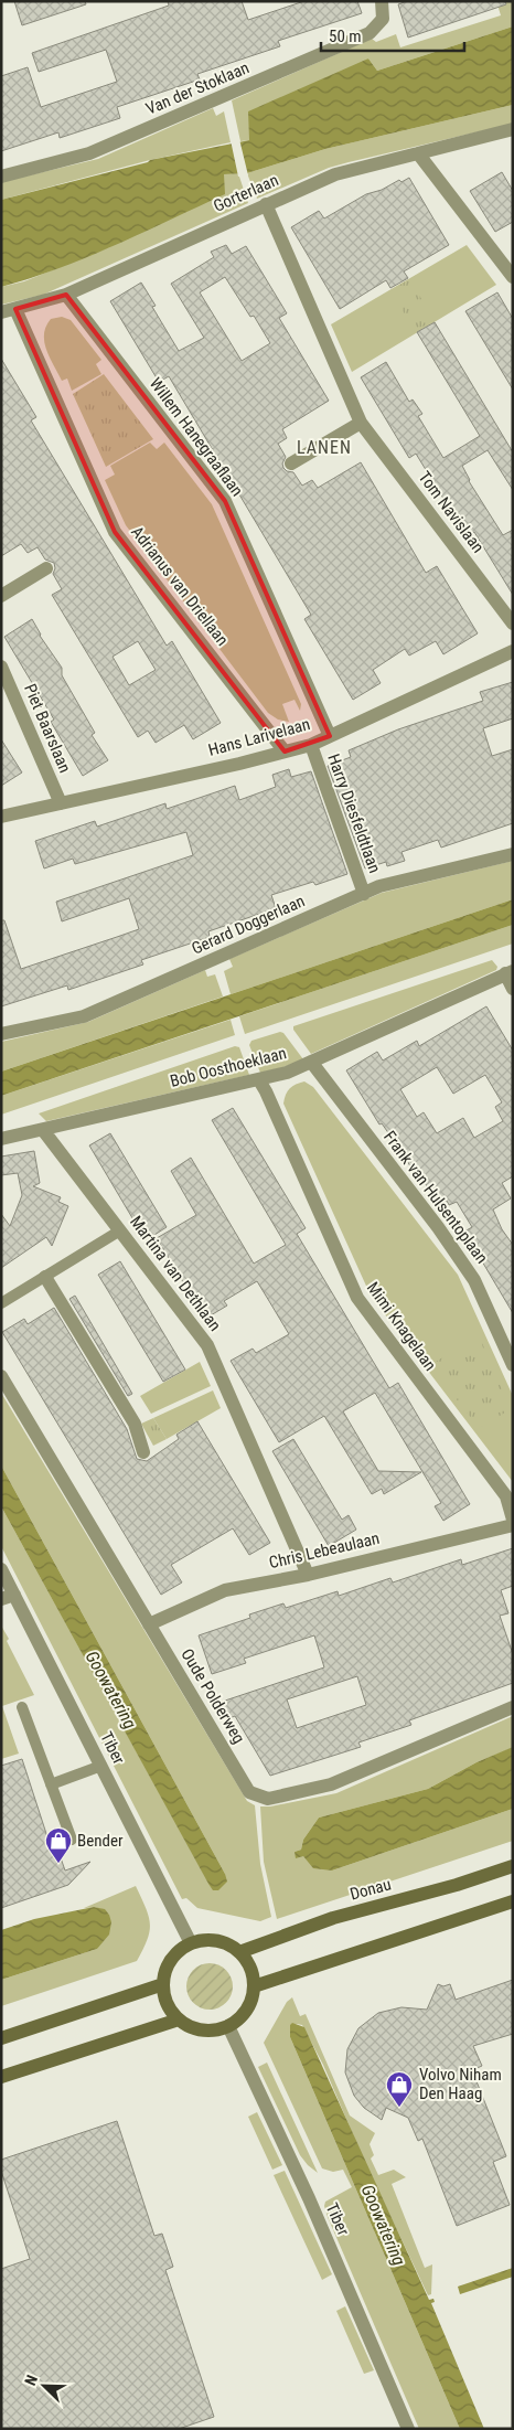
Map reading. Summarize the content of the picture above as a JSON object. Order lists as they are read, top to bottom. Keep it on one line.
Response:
{"streets":{"main road":["Donau"],"street":["Van der Stoklaan","Gorterlaan","Willem Hanegraaflaan","Tom Navislaan","Adrianus van Driellaan","Piet Baarslaan","Hans Larivelaan","Harry Diesfeldtlaan","Gerard Doggerlaan","Bob Oosthoeklaan","Frank van Hulsentoplaan","Martina van Dethlaan","Mimi Knagelaan","Chris Lebeaulaan","Oude Polderweg","Tiber"]},"crossings":[["Gorterlaan","Willem Hanegraaflaan"],["Gorterlaan","Tom Navislaan"],["Gorterlaan","Adrianus van Driellaan"],["Willem Hanegraaflaan","Hans Larivelaan"],["Adrianus van Driellaan","Hans Larivelaan"],["Piet Baarslaan","Hans Larivelaan"],["Hans Larivelaan","Harry Diesfeldtlaan"],["Harry Diesfeldtlaan","Gerard Doggerlaan"],["Bob Oosthoeklaan","Frank van Hulsentoplaan"],["Bob Oosthoeklaan","Martina van Dethlaan"],["Bob Oosthoeklaan","Mimi Knagelaan"],["Martina van Dethlaan","Chris Lebeaulaan"],["Chris Lebeaulaan","Oude Polderweg"],["Tiber","Donau"]],"districts":["LANEN"],"water":["Goowatering"],"places":{"shop":["Bender","Volvo Niham Den Haag"]},"scale_bar":"50 m","north":"top left"}
